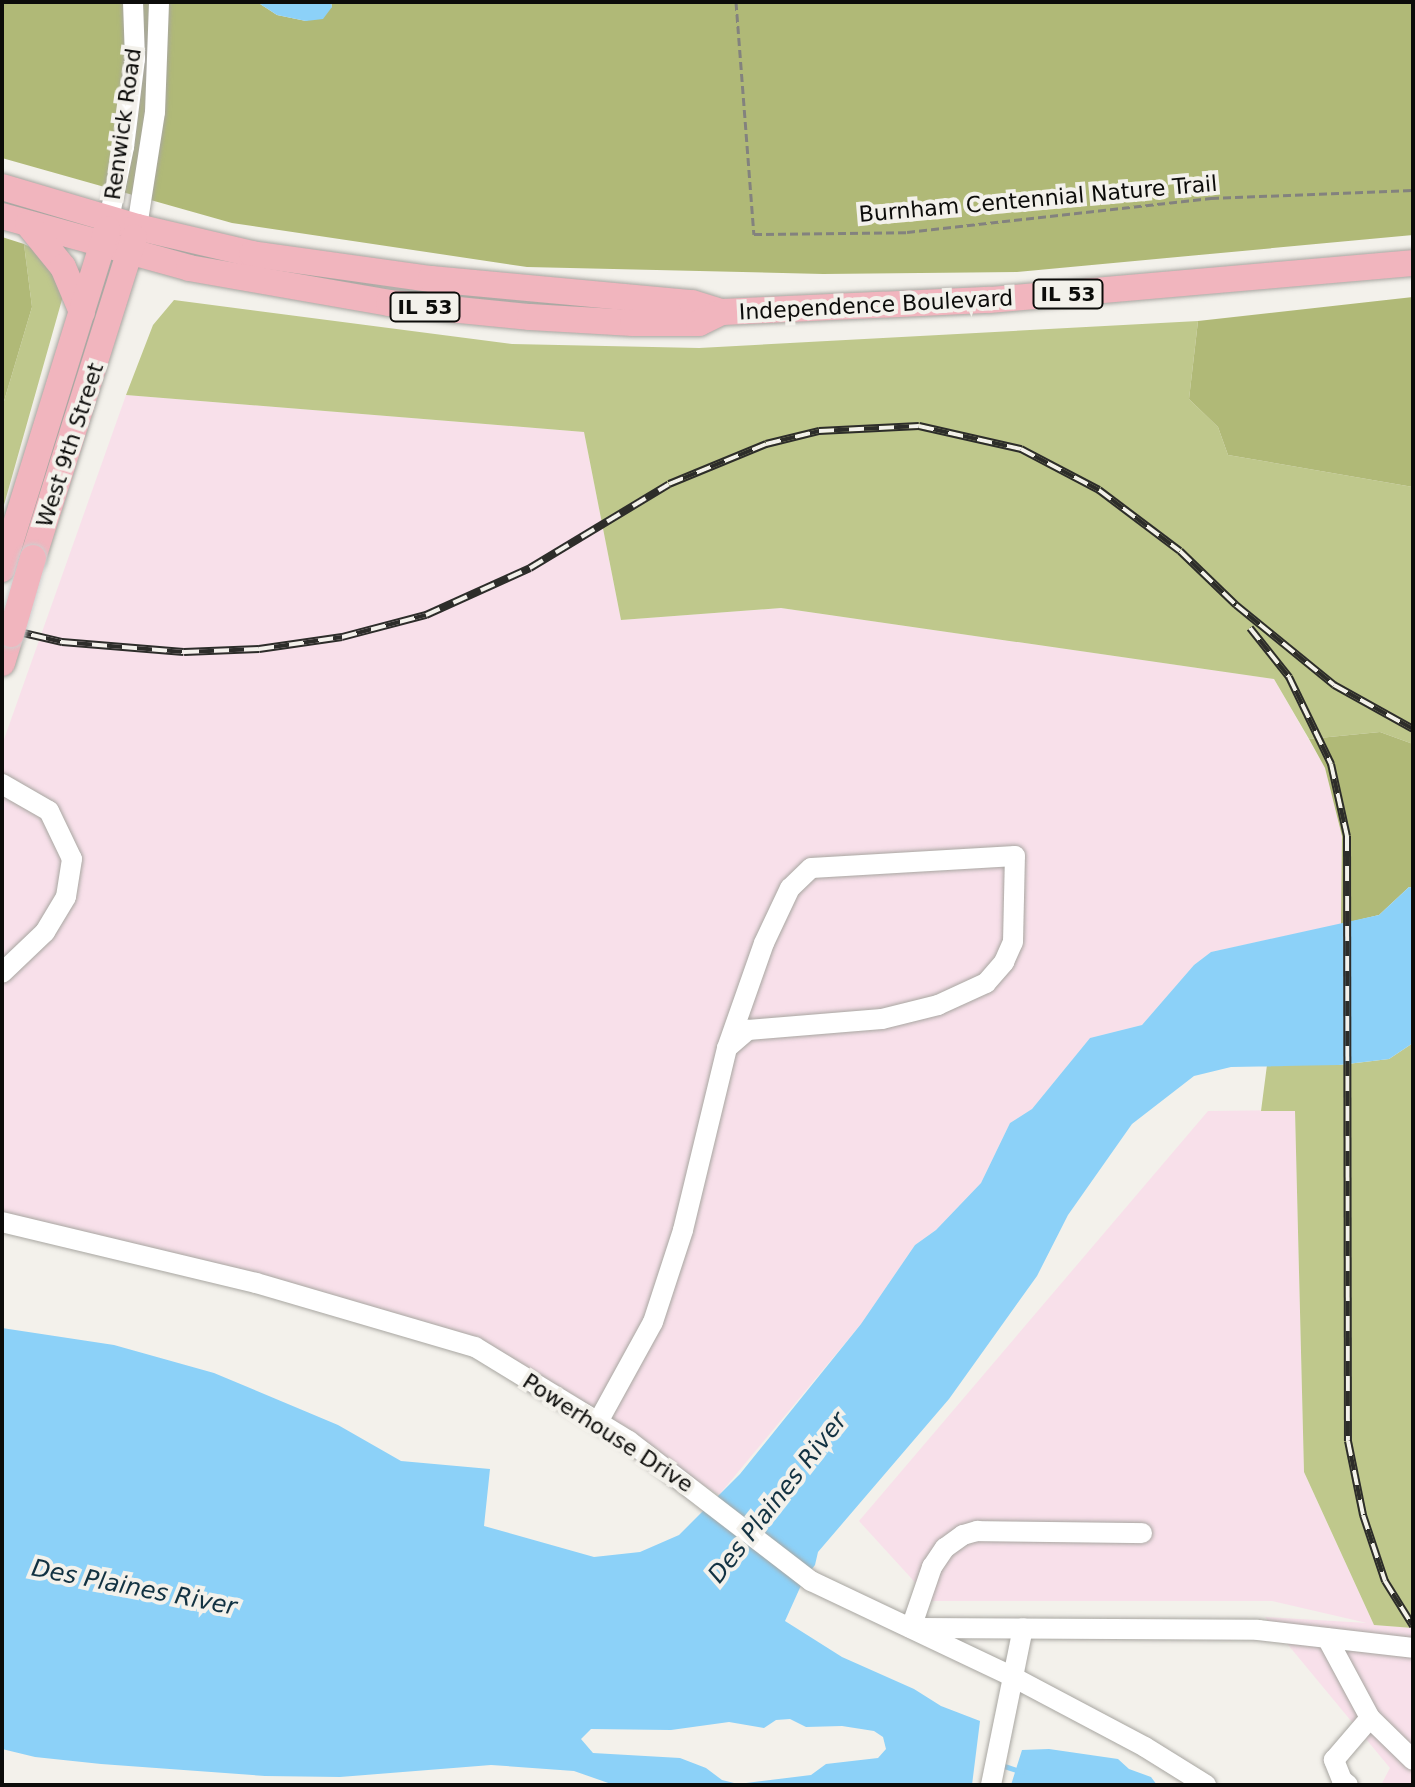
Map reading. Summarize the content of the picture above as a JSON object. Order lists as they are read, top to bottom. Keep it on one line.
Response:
{"streets":{"main road":["Renwick Road","IL 53","Independence Boulevard","West 9th Street"],"street":["Powerhouse Drive"],"path":["Burnham Centennial Nature Trail"]},"crossings":[["Renwick Road","Independence Boulevard"],["Renwick Road","West 9th Street"],["Independence Boulevard","West 9th Street"]],"water":["Des Plaines River"]}
